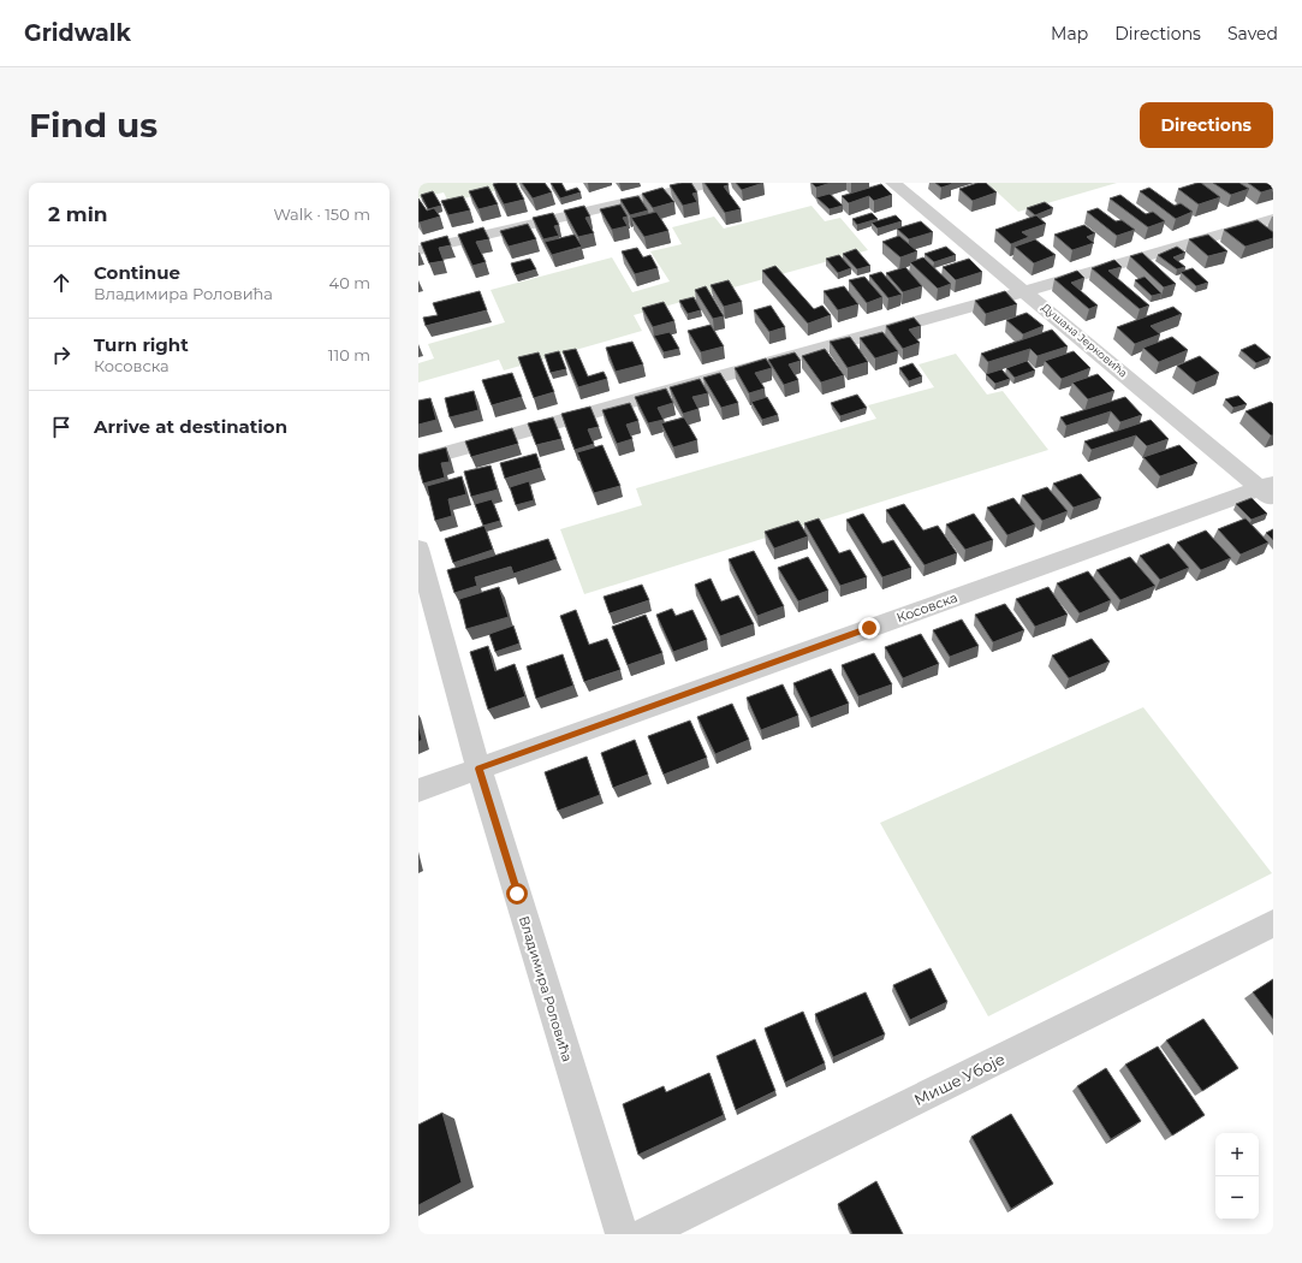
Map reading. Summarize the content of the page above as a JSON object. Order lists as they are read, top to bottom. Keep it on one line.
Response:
{"streets":{"street":["Душана Јерковића","Косовска","Владимира Роловића","Мише Убоје"]},"crossings":[["Душана Јерковића","Косовска"],["Косовска","Владимира Роловића"]],"page":{"header":"Gridwalk","nav":["Map","Directions","Saved"],"buttons":"Directions","title":"Find us","heading":["2 min","Walk · 150 m"],"list":[["Continue","Владимира Роловића","40 m"],["Turn right","Косовска","110 m"],"Arrive at destination"],"map_buttons":["+","−"]}}
